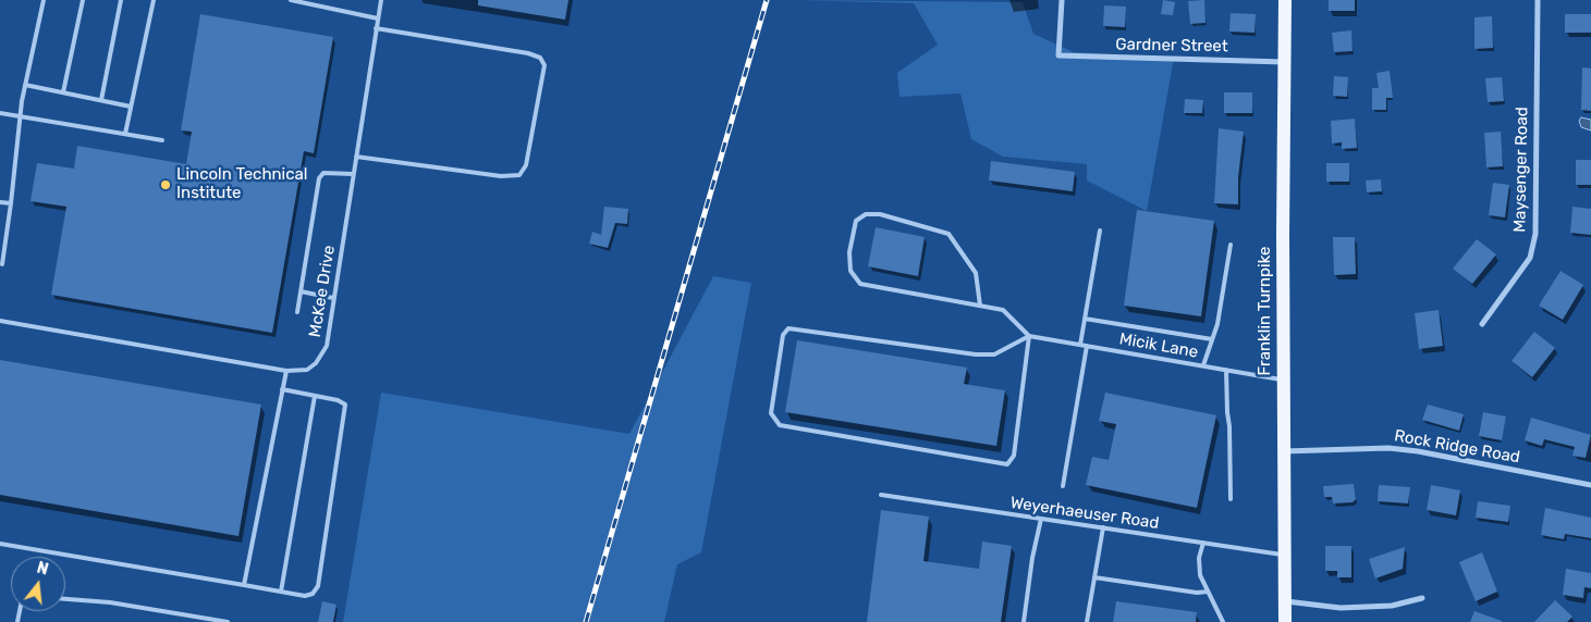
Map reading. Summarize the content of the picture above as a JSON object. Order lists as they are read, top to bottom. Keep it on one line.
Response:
{"streets":{"main road":["Franklin Turnpike"],"street":["Gardner Street","Maysenger Road","Rock Ridge Road"],"lane":["McKee Drive","Micik Lane","Weyerhaeuser Road"]},"crossings":[["Gardner Street","Franklin Turnpike"],["Franklin Turnpike","Micik Lane"],["Franklin Turnpike","Rock Ridge Road"],["Franklin Turnpike","Weyerhaeuser Road"]],"places":["Lincoln Technical Institute"],"north":"top"}
